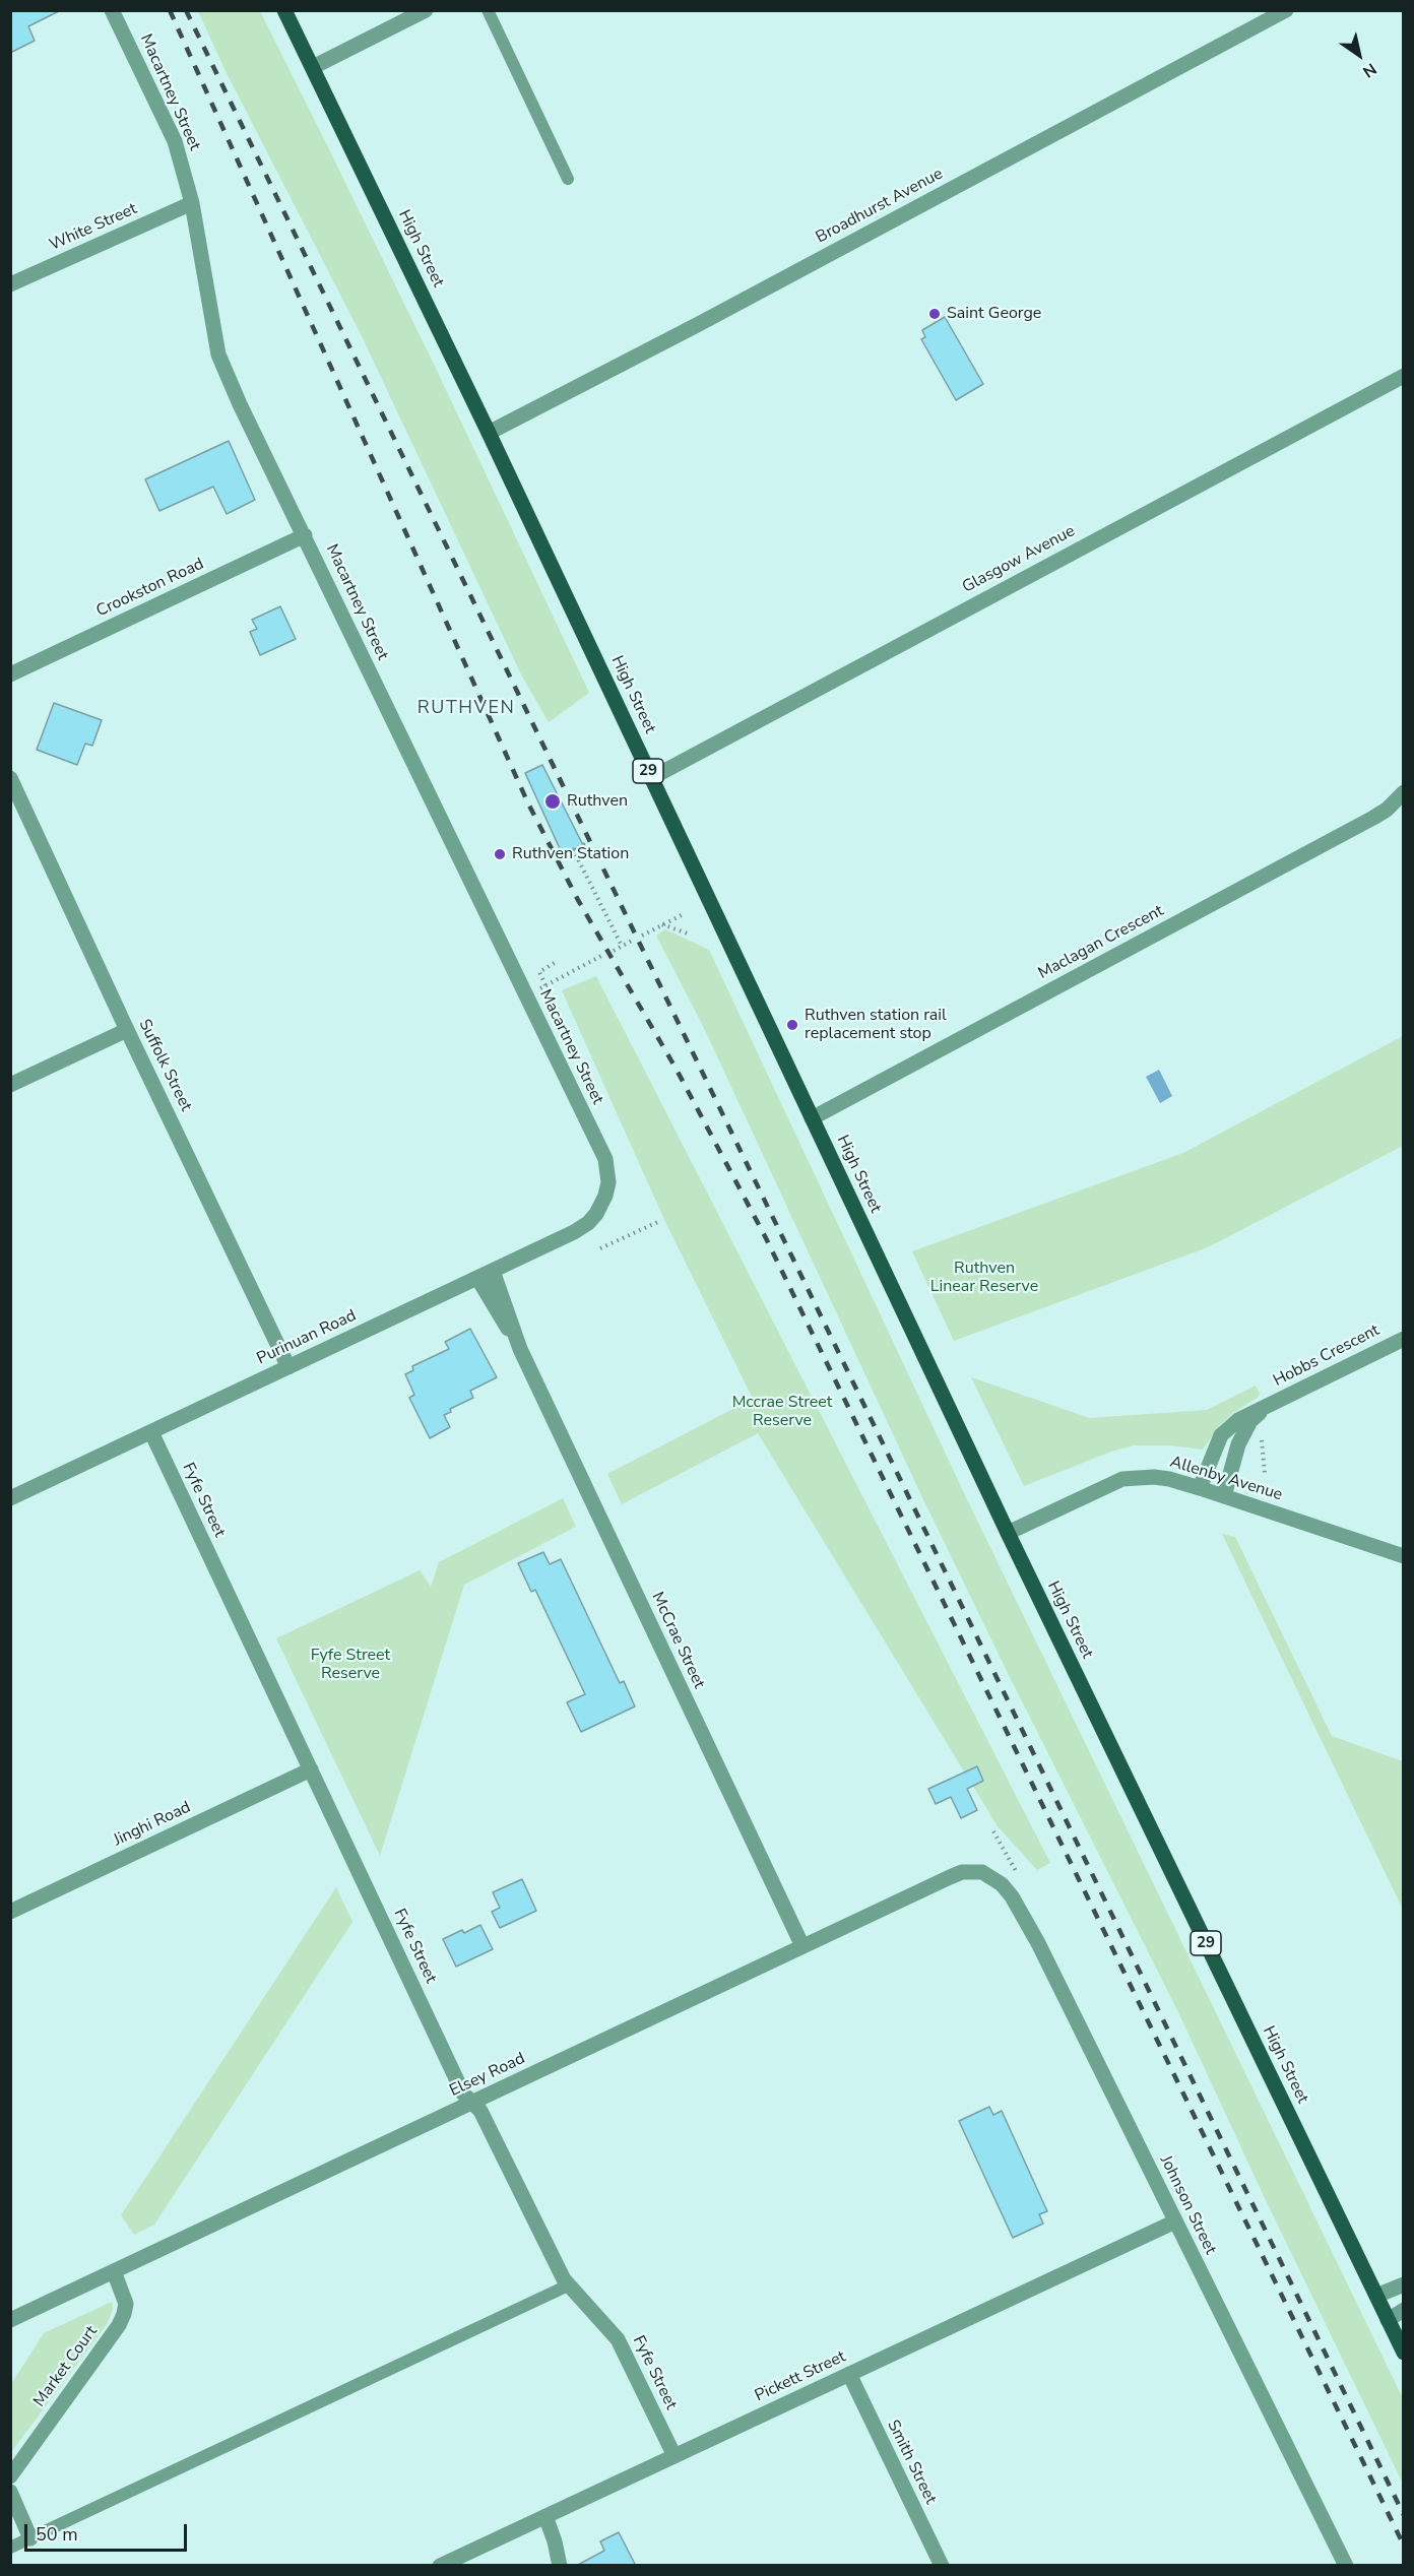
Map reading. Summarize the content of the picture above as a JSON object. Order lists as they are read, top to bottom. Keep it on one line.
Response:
{"streets":{"main road":["High Street","29"],"street":["Macartney Street","Broadhurst Avenue","White Street","Glasgow Avenue","Crookston Road","Maclagan Crescent","Suffolk Street","Purinuan Road","Hobbs Crescent","Allenby Avenue","Fyfe Street","McCrae Street","Jinghi Road","Elsey Road","Johnson Street","Market Court","Pickett Street","Smith Street"]},"crossings":[["Macartney Street","White Street"],["Macartney Street","Crookston Road"],["Macartney Street","Purinuan Road"],["Broadhurst Avenue","High Street"],["High Street","Glasgow Avenue"],["High Street","Maclagan Crescent"],["High Street","Allenby Avenue"],["Suffolk Street","Purinuan Road"],["Purinuan Road","Fyfe Street"],["Purinuan Road","McCrae Street"],["Hobbs Crescent","Allenby Avenue"],["Fyfe Street","Jinghi Road"],["Fyfe Street","Elsey Road"],["Fyfe Street","Pickett Street"],["McCrae Street","Elsey Road"],["Elsey Road","Johnson Street"],["Elsey Road","Market Court"],["Johnson Street","Pickett Street"],["Pickett Street","Smith Street"]],"districts":["RUTHVEN"],"parks":["Ruthven Linear Reserve","Mccrae Street Reserve","Fyfe Street Reserve"],"places":["Saint George","Ruthven","Ruthven Station","Ruthven station rail replacement stop"],"scale_bar":"50 m","north":"bottom right"}
